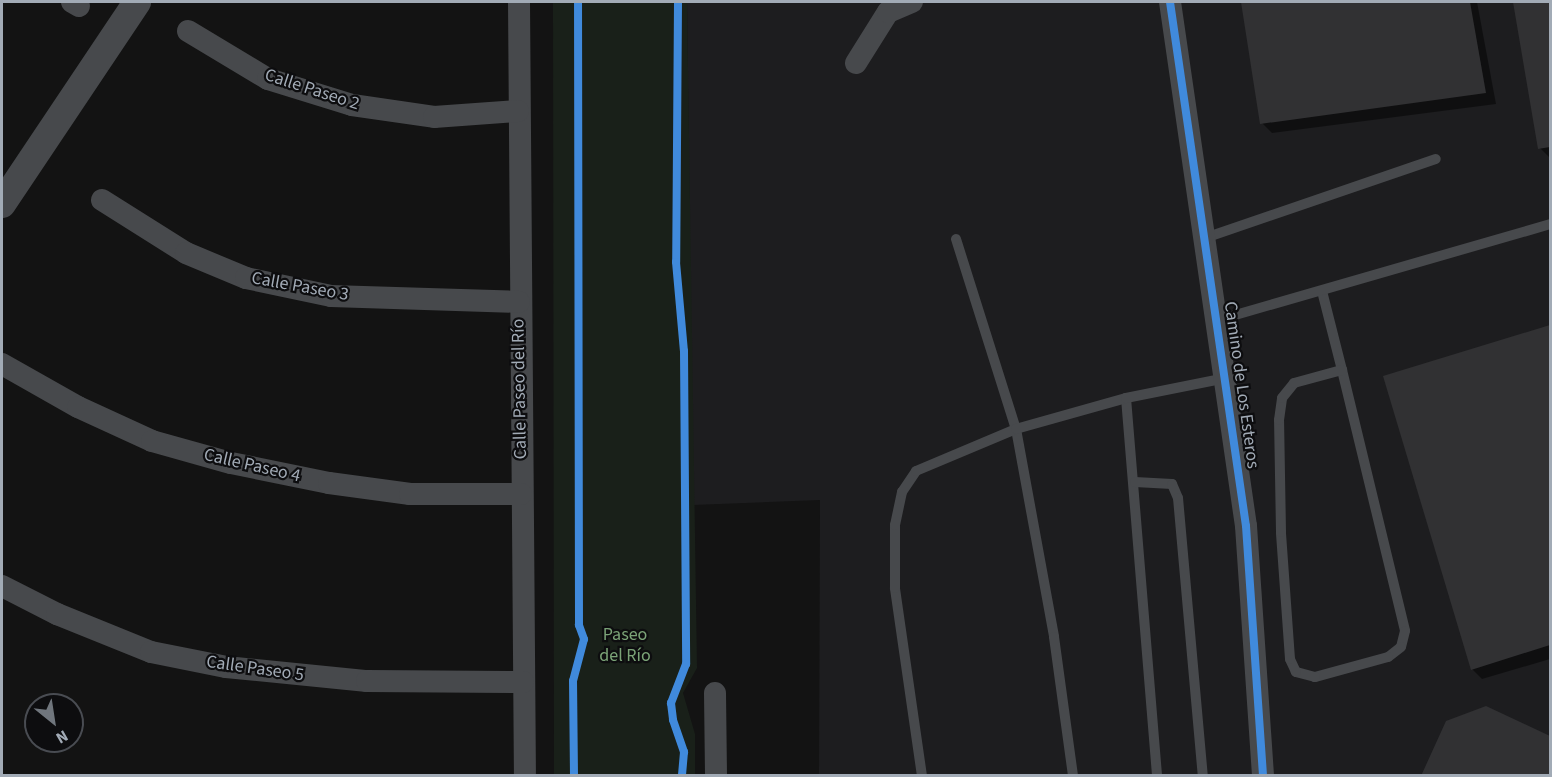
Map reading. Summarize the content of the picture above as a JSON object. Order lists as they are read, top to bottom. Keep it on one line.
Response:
{"streets":{"street":["Calle Paseo 2","Calle Paseo 3","Camino de Los Esteros","Calle Paseo del Río","Calle Paseo 4","Calle Paseo 5"]},"crossings":[["Calle Paseo 2","Calle Paseo del Río"],["Calle Paseo 3","Calle Paseo del Río"],["Calle Paseo del Río","Calle Paseo 4"],["Calle Paseo del Río","Calle Paseo 5"]],"parks":["Paseo del Río"],"north":"bottom right"}
